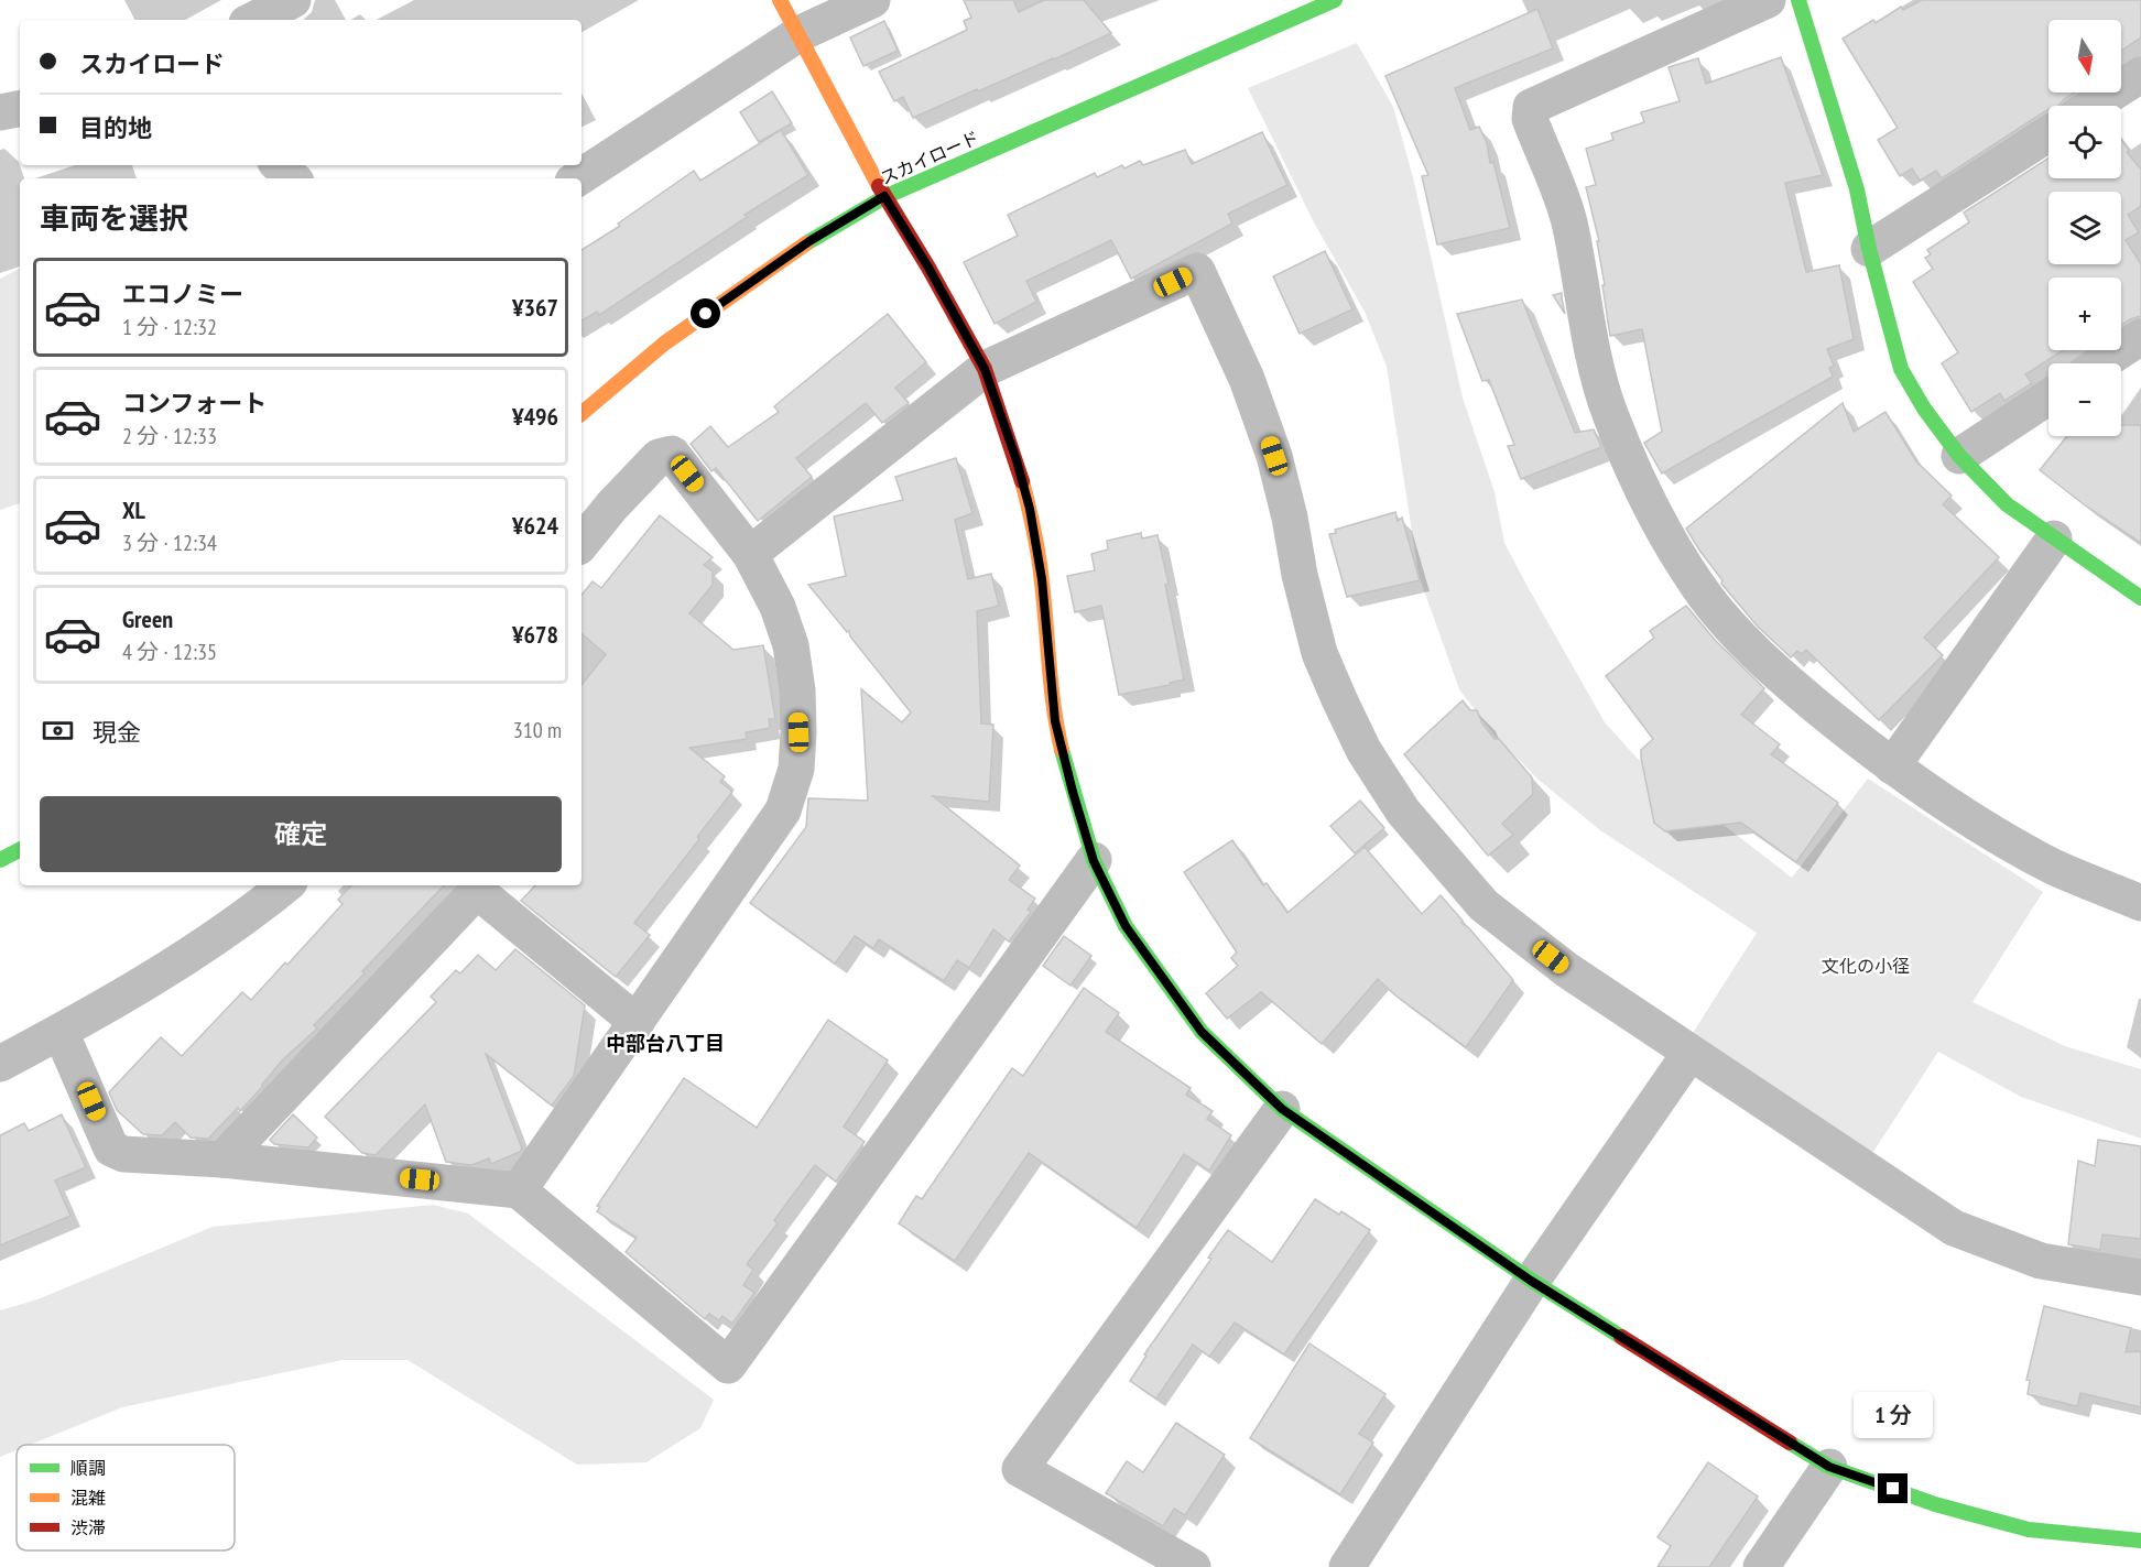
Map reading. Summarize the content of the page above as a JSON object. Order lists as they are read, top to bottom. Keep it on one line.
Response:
{"streets":{"street":["スカイロード"]},"districts":["中部台八丁目"],"parks":["文化の小径"],"legend":["順調","混雑","渋滞"],"north":"bottom","page":{"map_buttons":["+","−"],"banner":["スカイロード","目的地"],"heading":"車両を選択","list":[{"name":"エコノミー","note":"1 分 · 12:32","value":"¥367"},{"name":"コンフォート","note":"2 分 · 12:33","value":"¥496"},{"name":"XL","note":"3 分 · 12:34","value":"¥624"},{"name":"Green","note":"4 分 · 12:35","value":"¥678"}],"pay":["現金","310 m"],"buttons":"確定","bubble":"1 分"}}
